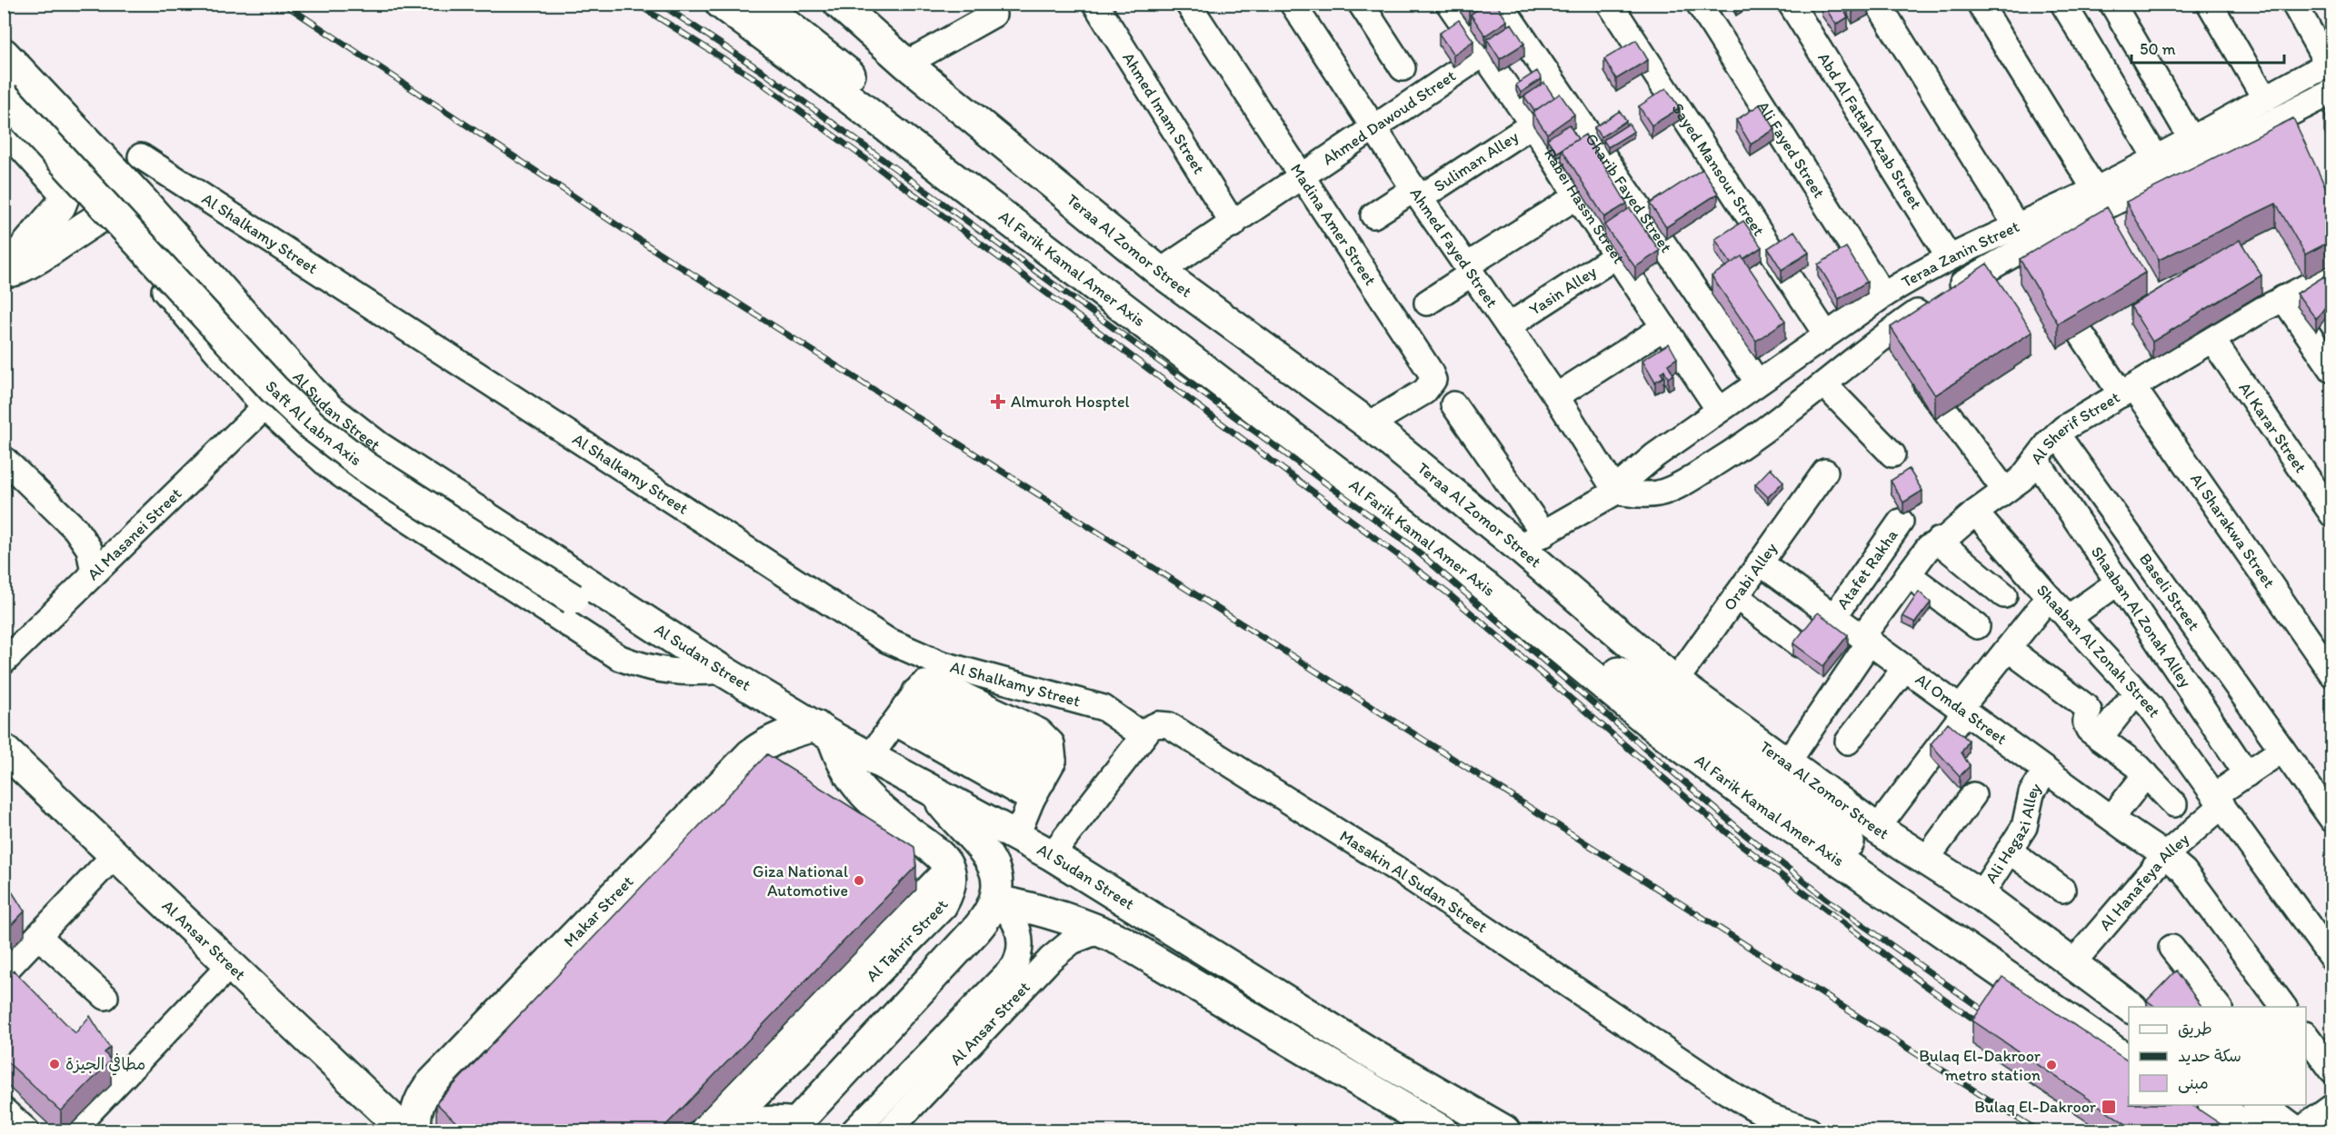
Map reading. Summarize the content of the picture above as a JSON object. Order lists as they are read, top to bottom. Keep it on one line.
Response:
{"streets":{"main road":["Teraa Al Zomor Street","Al Farik Kamal Amer Axis","Al Sudan Street","Saft Al Labn Axis","Makar Street","Al Tahrir Street","Al Ansar Street"],"street":["Ahmed Imam Street","Ahmed Dawoud Street","Abd Al Fattah Azab Street","Ali Fayed Street","Suliman Alley","Sayed Mansour Street","Gharib Fayed Street","Rabei Hassn Street","Madina Amer Street","Al Shalkamy Street","Ahmed Fayed Street","Teraa Zanin Street","Yasin Alley","Al Karar Street","Al Sherif Street","Al Sharakwa Street","Al Masanei Street","Atafet Rakha","Orabi Alley","Baseli Street","Shaaban Al Zonah Alley","Shaaban Al Zonah Street","Al Omda Street","Ali Hegazi Alley","Masakin Al Sudan Street","Al Hanafeya Alley"]},"crossings":[["Ahmed Imam Street","Ahmed Dawoud Street"],["Ahmed Dawoud Street","Rabei Hassn Street"],["Ahmed Dawoud Street","Madina Amer Street"],["Ahmed Dawoud Street","Teraa Al Zomor Street"],["Ahmed Dawoud Street","Ahmed Fayed Street"],["Abd Al Fattah Azab Street","Teraa Zanin Street"],["Ali Fayed Street","Teraa Zanin Street"],["Suliman Alley","Rabei Hassn Street"],["Suliman Alley","Ahmed Fayed Street"],["Sayed Mansour Street","Teraa Zanin Street"],["Gharib Fayed Street","Teraa Zanin Street"],["Rabei Hassn Street","Teraa Zanin Street"],["Rabei Hassn Street","Yasin Alley"],["Madina Amer Street","Teraa Al Zomor Street"],["Al Shalkamy Street","Masakin Al Sudan Street"],["Teraa Al Zomor Street","Teraa Zanin Street"],["Teraa Al Zomor Street","Al Sherif Street"],["Teraa Al Zomor Street","Orabi Alley"],["Teraa Al Zomor Street","Ali Hegazi Alley"],["Teraa Al Zomor Street","Al Hanafeya Alley"],["Ahmed Fayed Street","Teraa Zanin Street"],["Ahmed Fayed Street","Yasin Alley"],["Al Sudan Street","Saft Al Labn Axis"],["Al Sudan Street","Masakin Al Sudan Street"],["Al Sudan Street","Makar Street"],["Al Sudan Street","Al Tahrir Street"],["Al Karar Street","Al Sherif Street"],["Al Sherif Street","Al Sharakwa Street"],["Al Sherif Street","Baseli Street"],["Al Sherif Street","Shaaban Al Zonah Alley"],["Al Sherif Street","Shaaban Al Zonah Street"],["Al Sherif Street","Al Omda Street"],["Atafet Rakha","Al Omda Street"],["Orabi Alley","Al Omda Street"],["Baseli Street","Al Hanafeya Alley"],["Shaaban Al Zonah Alley","Al Hanafeya Alley"],["Shaaban Al Zonah Street","Al Hanafeya Alley"],["Al Omda Street","Ali Hegazi Alley"],["Al Omda Street","Al Hanafeya Alley"]],"places":{"health":["Almuroh Hosptel"],"other":["Giza National Automotive","مطافي الجيزة","Bulaq El-Dakroor metro station"],"transit":["Bulaq El-Dakroor"]},"legend":["طريق","سكة حديد","مبنى"],"scale_bar":"50 m"}
